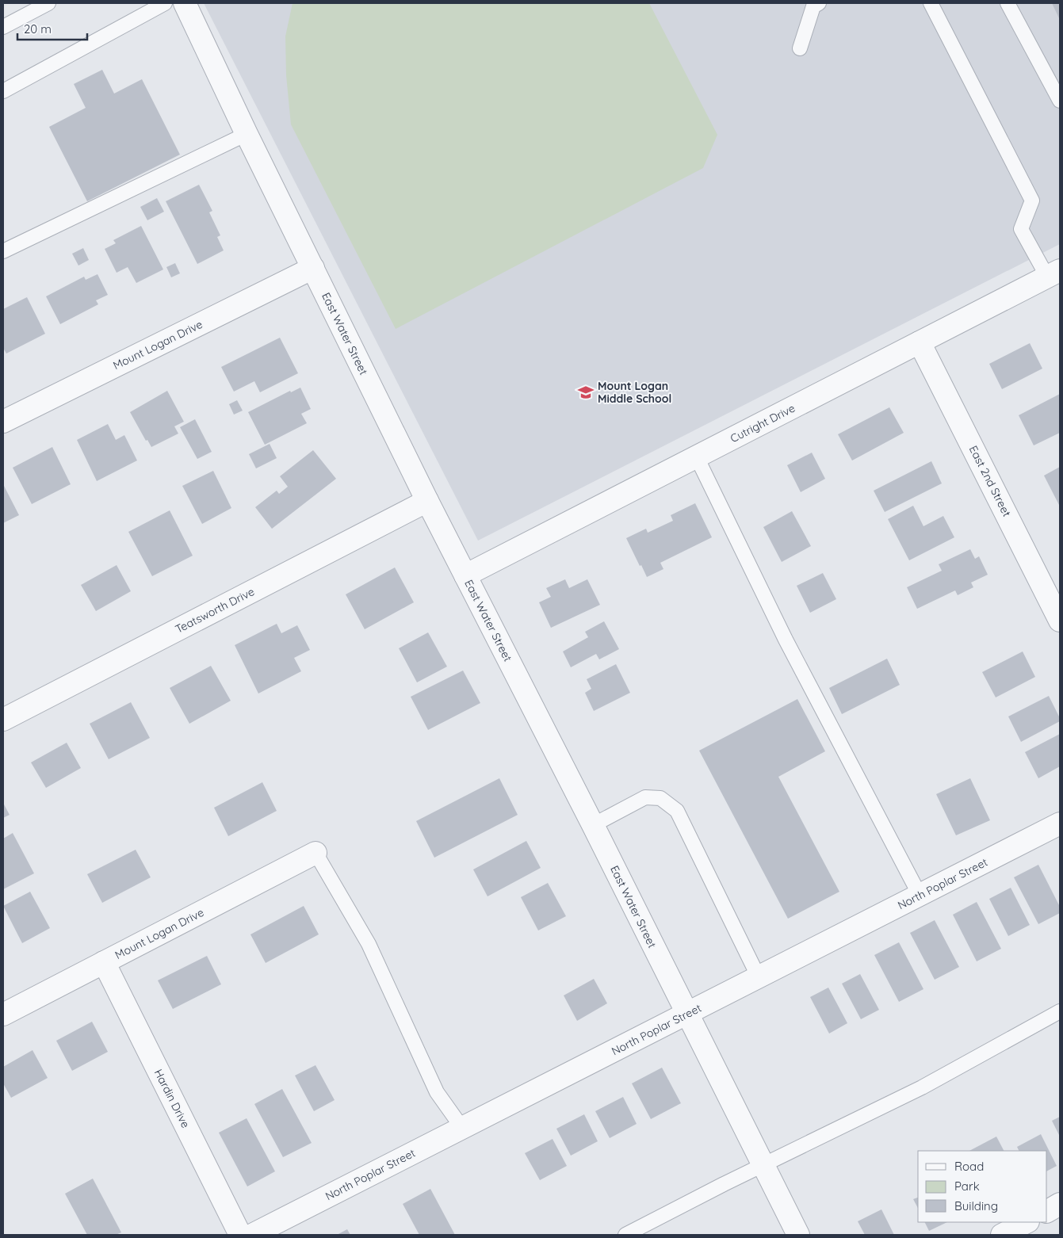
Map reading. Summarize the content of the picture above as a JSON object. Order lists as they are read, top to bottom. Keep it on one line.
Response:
{"streets":{"street":["East Water Street","Mount Logan Drive","Cutright Drive","East 2nd Street","Teatsworth Drive","North Poplar Street","Hardin Drive"]},"crossings":[["East Water Street","Mount Logan Drive"],["East Water Street","Cutright Drive"],["East Water Street","Teatsworth Drive"],["East Water Street","North Poplar Street"],["Mount Logan Drive","Hardin Drive"],["Cutright Drive","East 2nd Street"]],"places":{"school or university":["Mount Logan Middle School"]},"legend":["Road","Park","Building"],"scale_bar":"20 m"}
